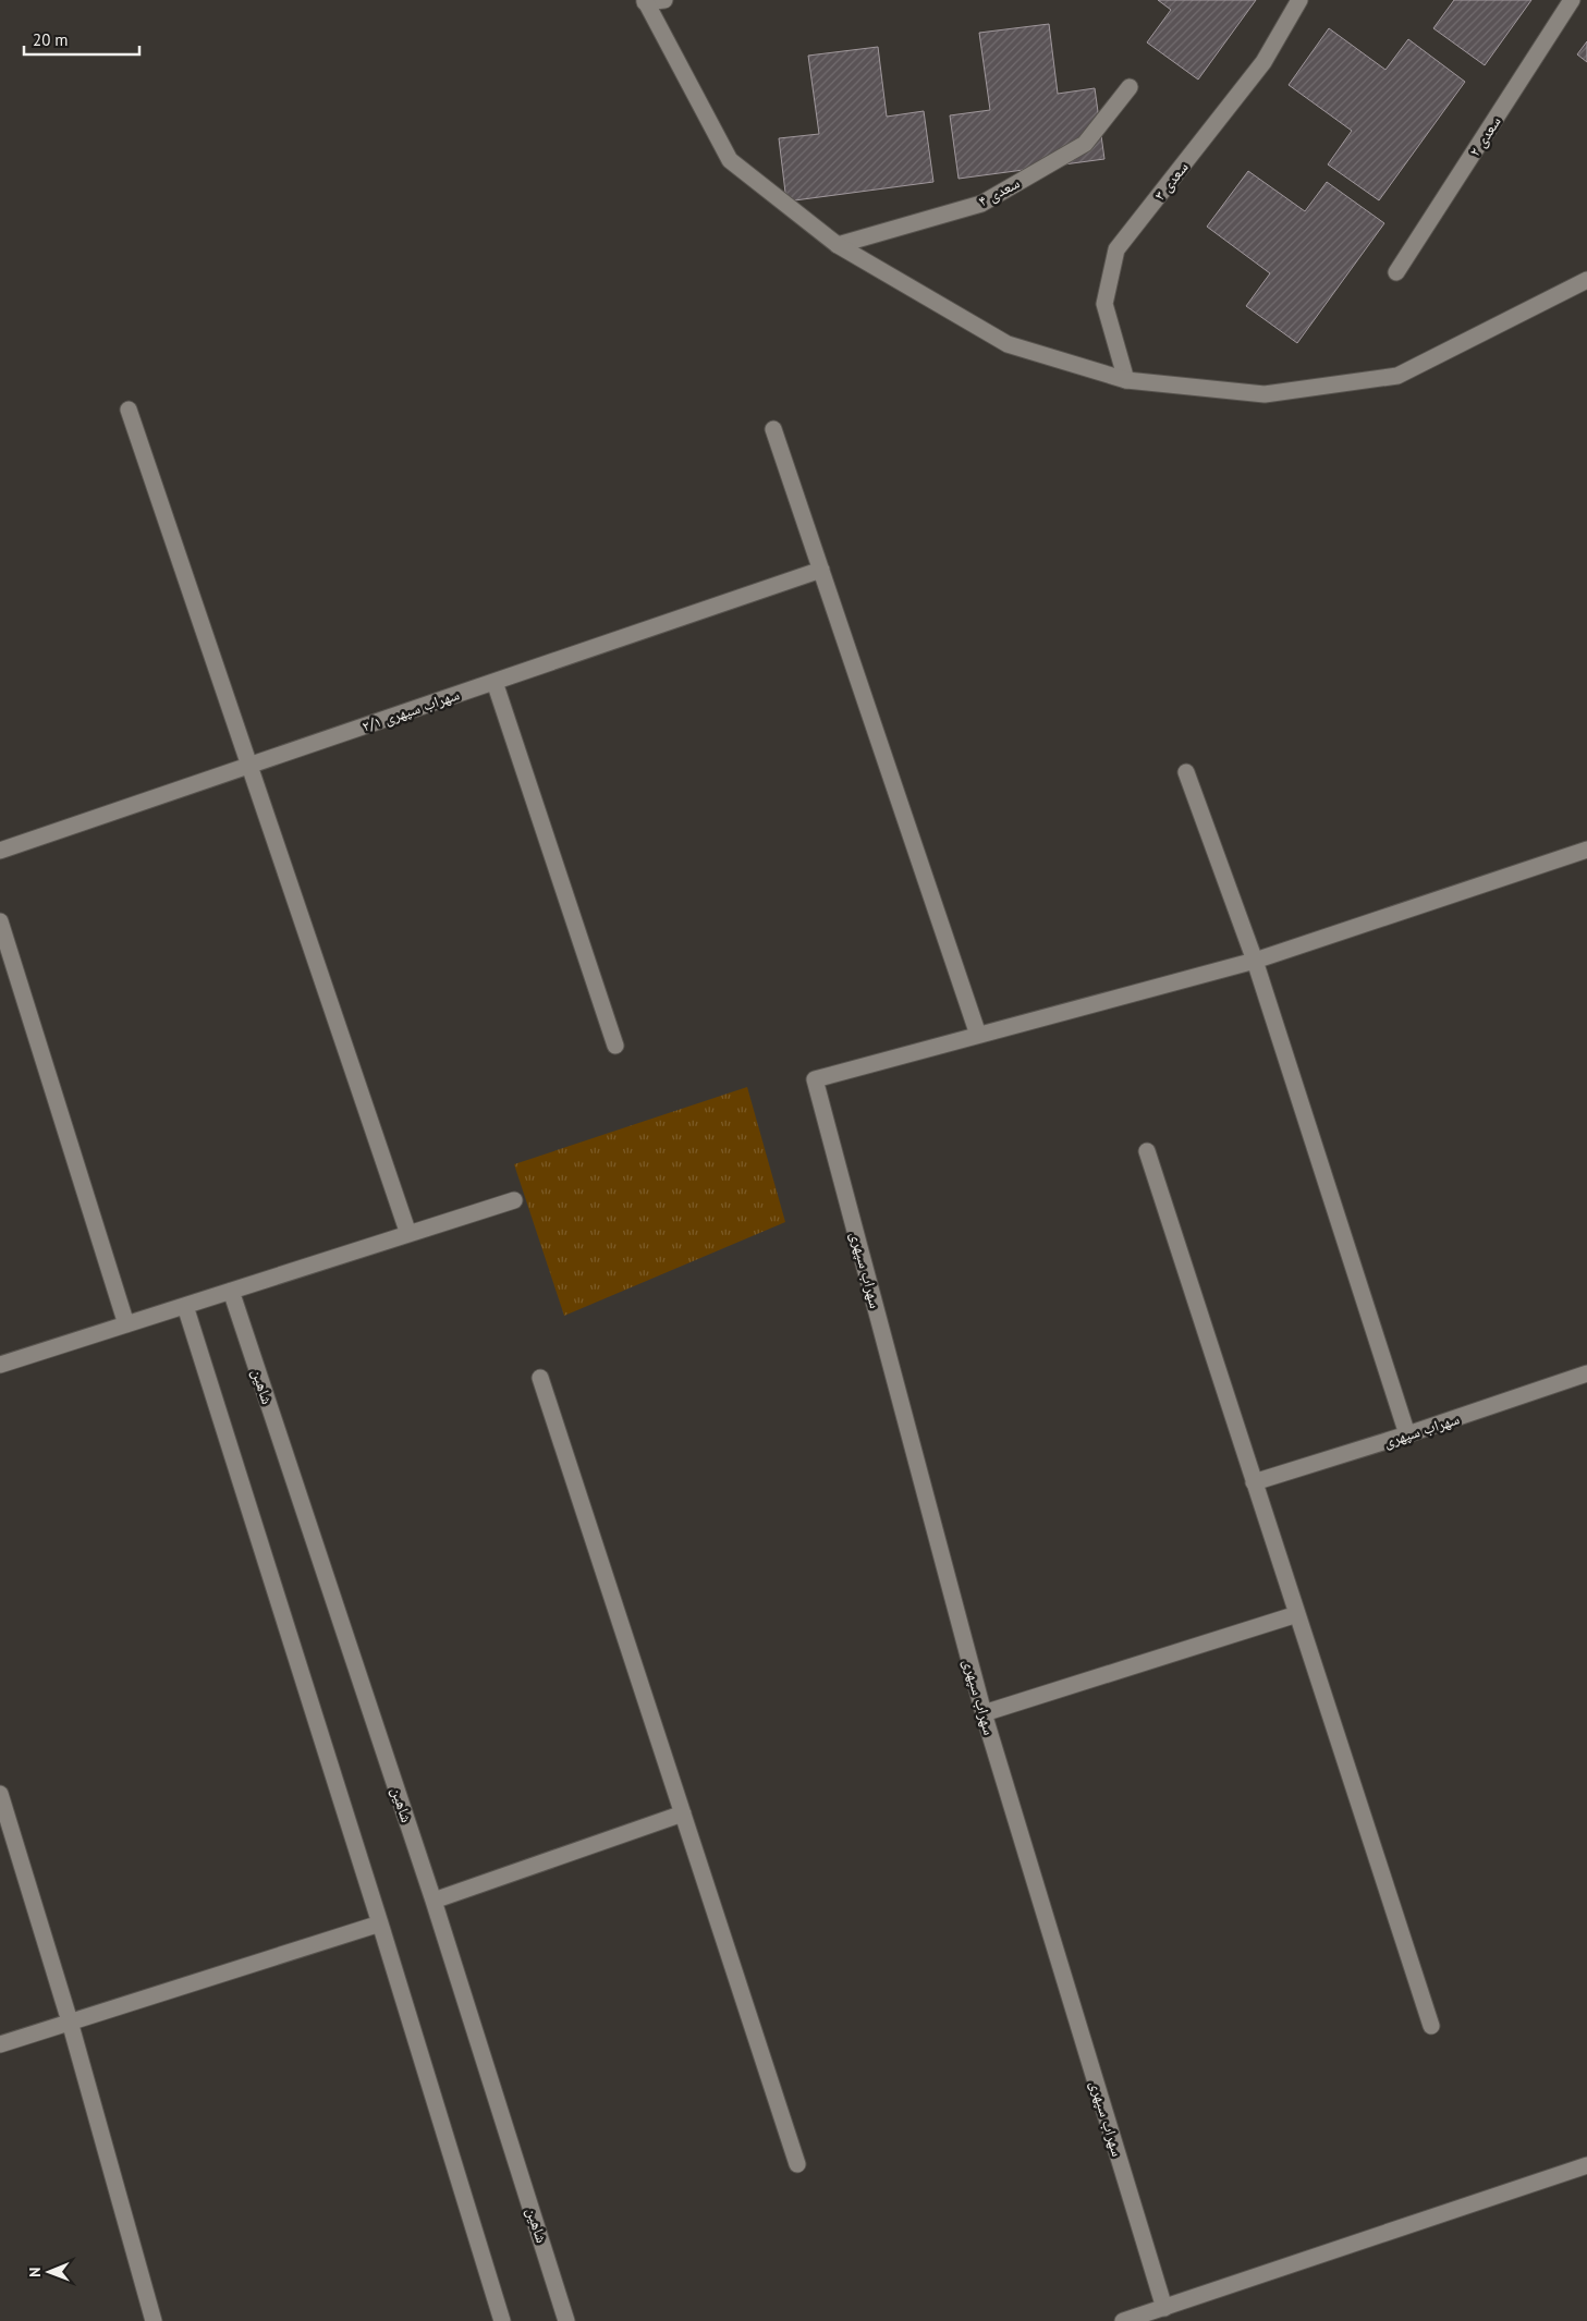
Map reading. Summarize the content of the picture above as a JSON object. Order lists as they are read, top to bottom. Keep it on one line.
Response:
{"streets":{"street":["سعدی ۲","سعدی ۳","سعدی ۴","سهراب سپهری ۲/۱","سهراب سپهری","شاهین"]},"scale_bar":"20 m","north":"left"}
